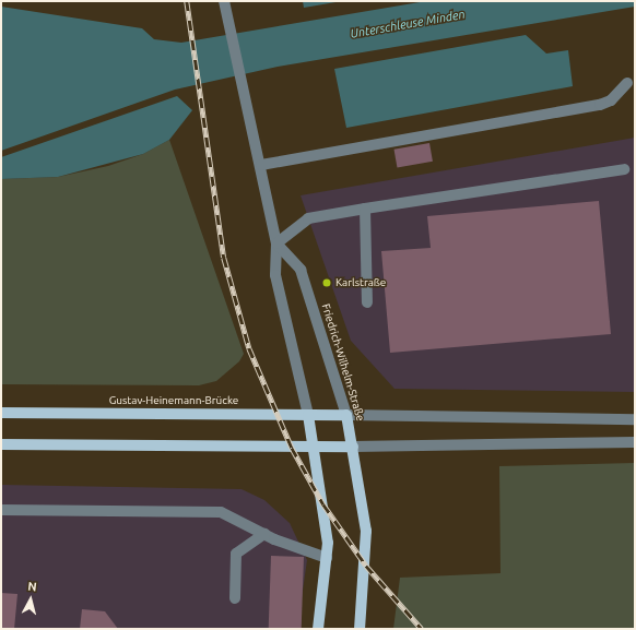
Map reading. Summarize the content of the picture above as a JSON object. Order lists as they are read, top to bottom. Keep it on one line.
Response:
{"streets":{"main road":["Friedrich-Wilhelm-Straße","Gustav-Heinemann-Brücke"]},"crossings":[["Friedrich-Wilhelm-Straße","Gustav-Heinemann-Brücke"]],"water":["Unterschleuse Minden"],"places":["Karlstraße"],"north":"top"}
